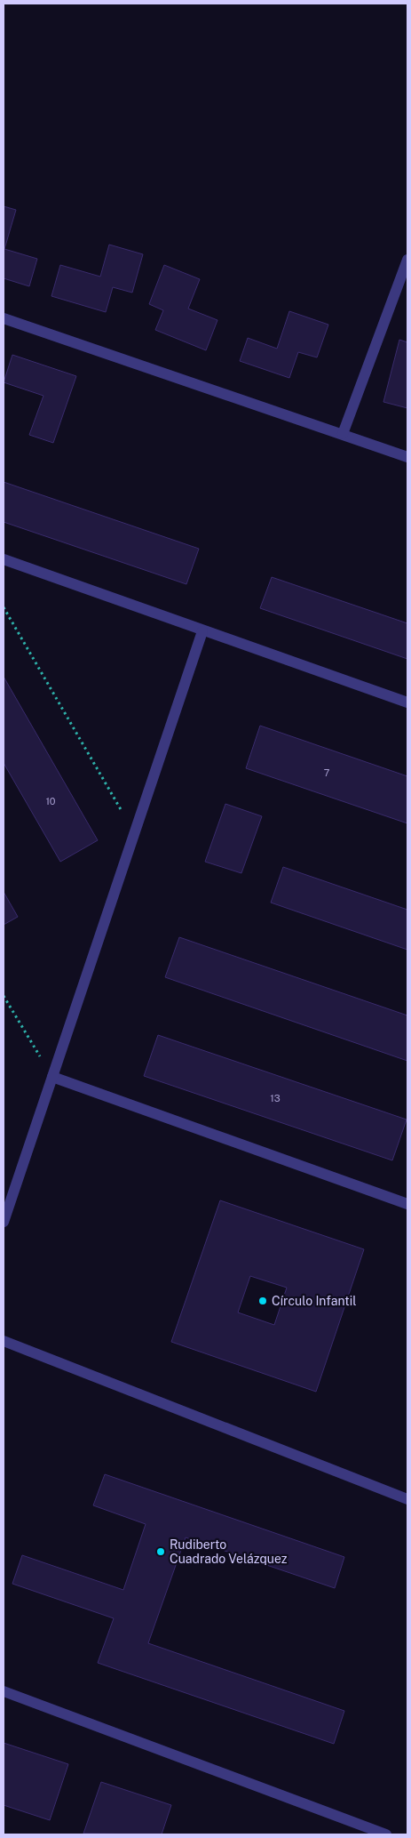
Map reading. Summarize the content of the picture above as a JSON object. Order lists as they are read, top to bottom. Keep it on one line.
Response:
{"places":["Círculo Infantil","Rudiberto Cuadrado Velázquez"],"house_numbers":["7","10","13"]}
